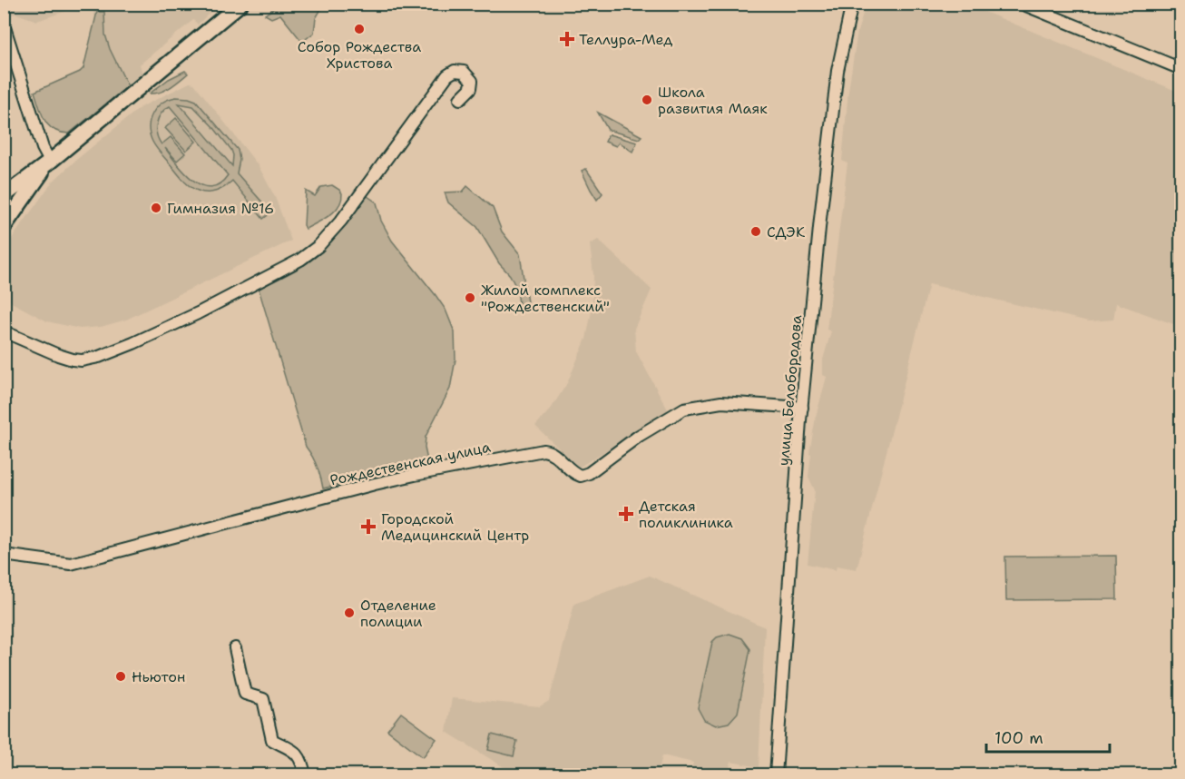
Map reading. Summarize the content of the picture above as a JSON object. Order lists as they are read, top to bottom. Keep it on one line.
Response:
{"streets":{"street":["улица Белобородова","Рождественская улица"]},"crossings":[["улица Белобородова","Рождественская улица"]],"places":{"other":["Собор Рождества Христова","Школа развития Маяк","Гимназия №16","СДЭК","Жилой комплекс \"Рождественский\"","Отделение полиции","Ньютон"],"health":["Теллура-Мед","Детская поликлиника","Городской Медицинский Центр"]},"scale_bar":"100 m"}
